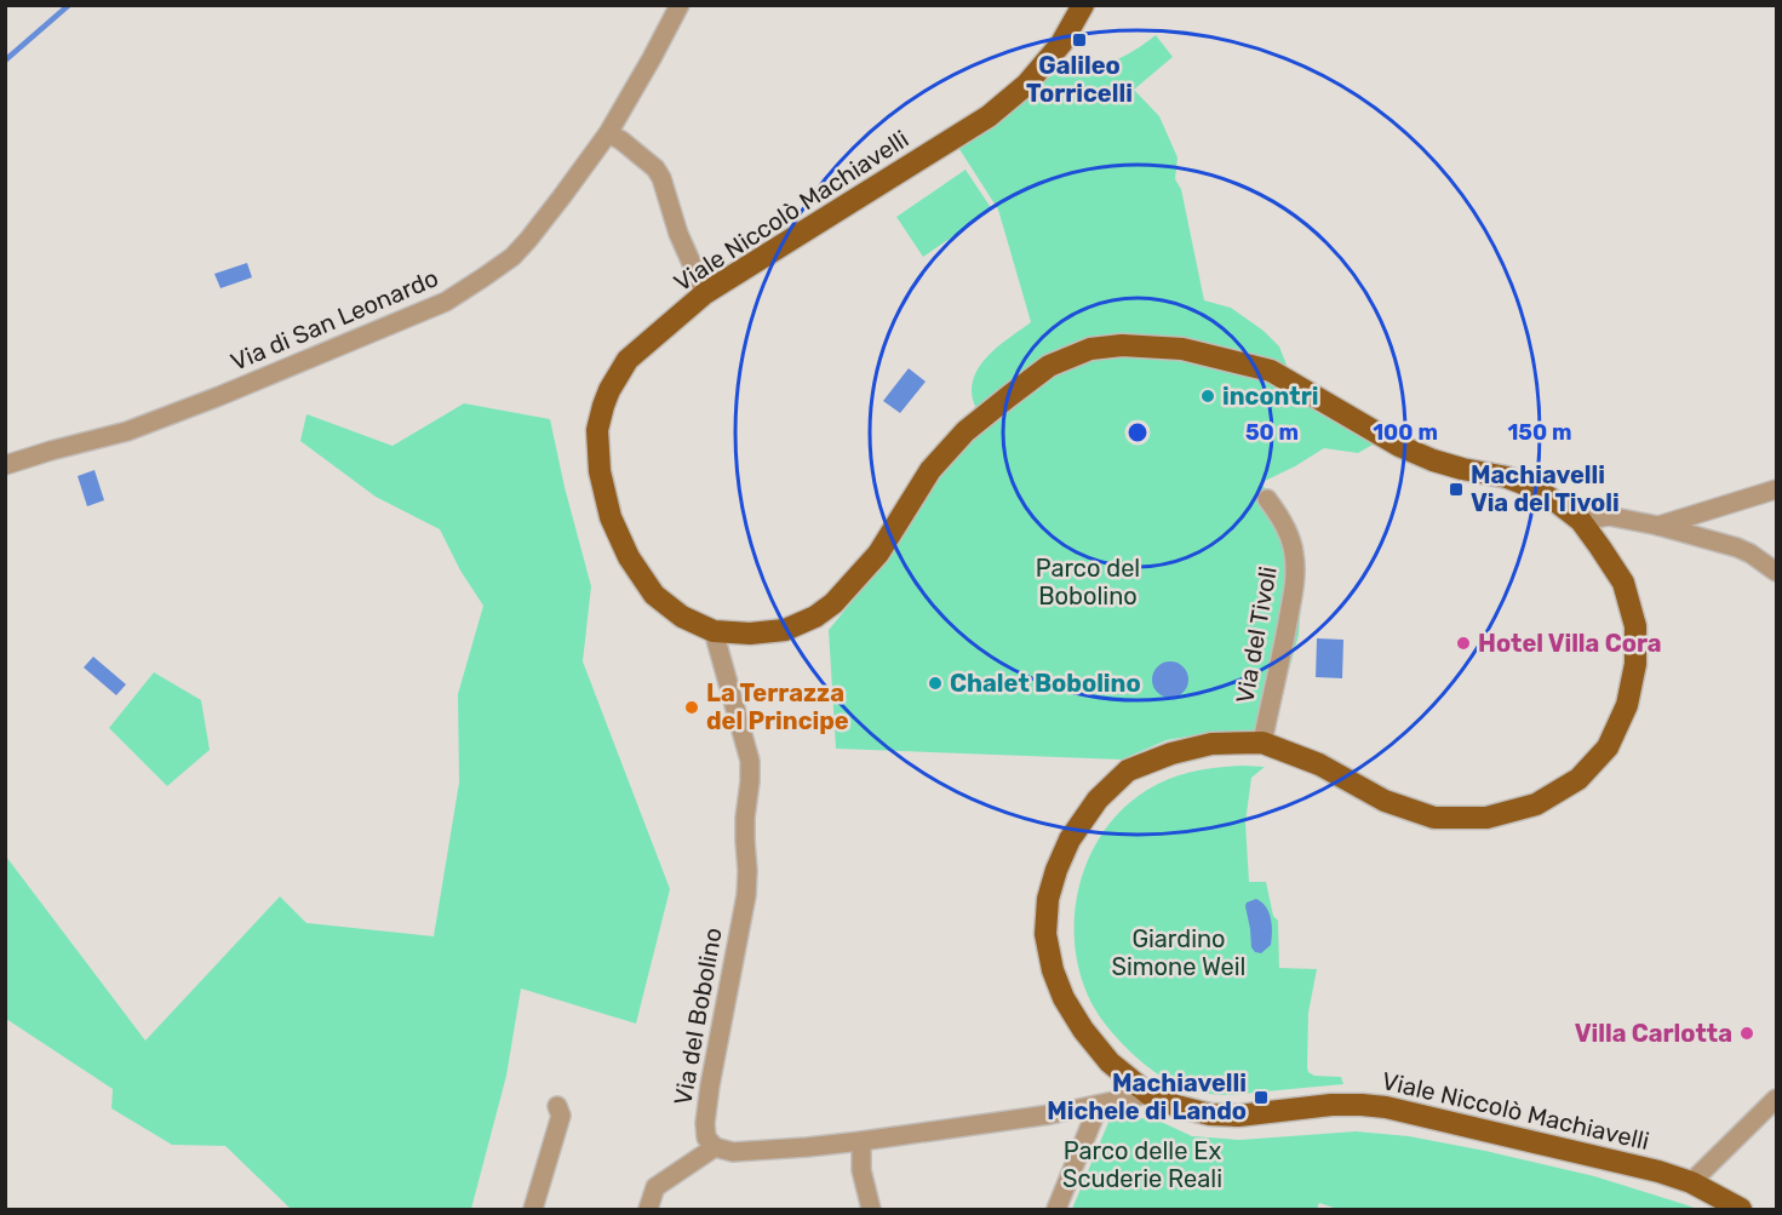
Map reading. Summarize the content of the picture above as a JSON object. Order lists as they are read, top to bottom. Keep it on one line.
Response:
{"streets":{"main road":["Viale Niccolò Machiavelli"],"street":["Via di San Leonardo","Via del Tivoli","Via del Bobolino"]},"crossings":[["Viale Niccolò Machiavelli","Via del Tivoli"],["Viale Niccolò Machiavelli","Via del Bobolino"]],"parks":["Parco del Bobolino","Giardino Simone Weil","Parco delle Ex Scuderie Reali"],"places":{"transit":["Galileo Torricelli","Machiavelli Via del Tivoli","Machiavelli Michele di Lando"],"other":["incontri","Hotel Villa Cora","Chalet Bobolino","La Terrazza del Principe","Villa Carlotta"]},"rings":["50 m","100 m","150 m"]}
